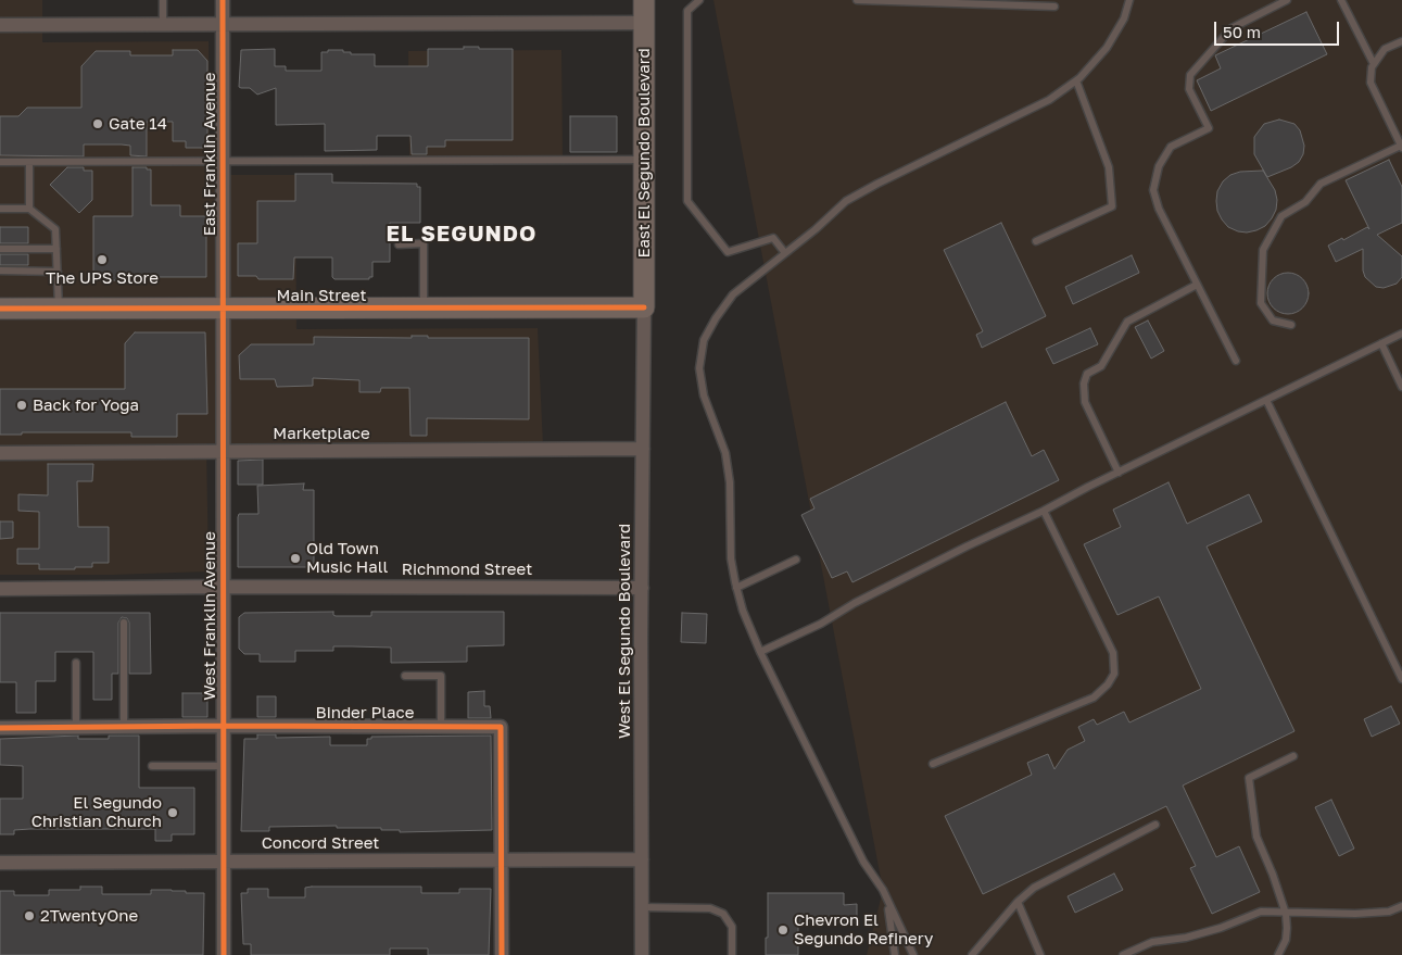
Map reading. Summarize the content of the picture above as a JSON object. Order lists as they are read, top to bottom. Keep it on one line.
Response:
{"streets":{"main road":["East El Segundo Boulevard","Main Street"],"street":["East Franklin Avenue","Marketplace","Richmond Street","West Franklin Avenue","West El Segundo Boulevard","Binder Place","Concord Street"]},"crossings":[["East El Segundo Boulevard","Main Street"],["East El Segundo Boulevard","West El Segundo Boulevard"],["East Franklin Avenue","Main Street"],["East Franklin Avenue","West Franklin Avenue"],["Main Street","West Franklin Avenue"],["Main Street","West El Segundo Boulevard"],["Marketplace","West Franklin Avenue"],["Marketplace","West El Segundo Boulevard"],["Richmond Street","West Franklin Avenue"],["Richmond Street","West El Segundo Boulevard"],["West Franklin Avenue","Binder Place"],["West Franklin Avenue","Concord Street"],["West El Segundo Boulevard","Concord Street"],["Binder Place","Concord Street"]],"districts":["EL SEGUNDO"],"places":["Gate 14","The UPS Store","Back for Yoga","Old Town Music Hall","El Segundo Christian Church","2TwentyOne","Chevron El Segundo Refinery"],"scale_bar":"50 m"}
